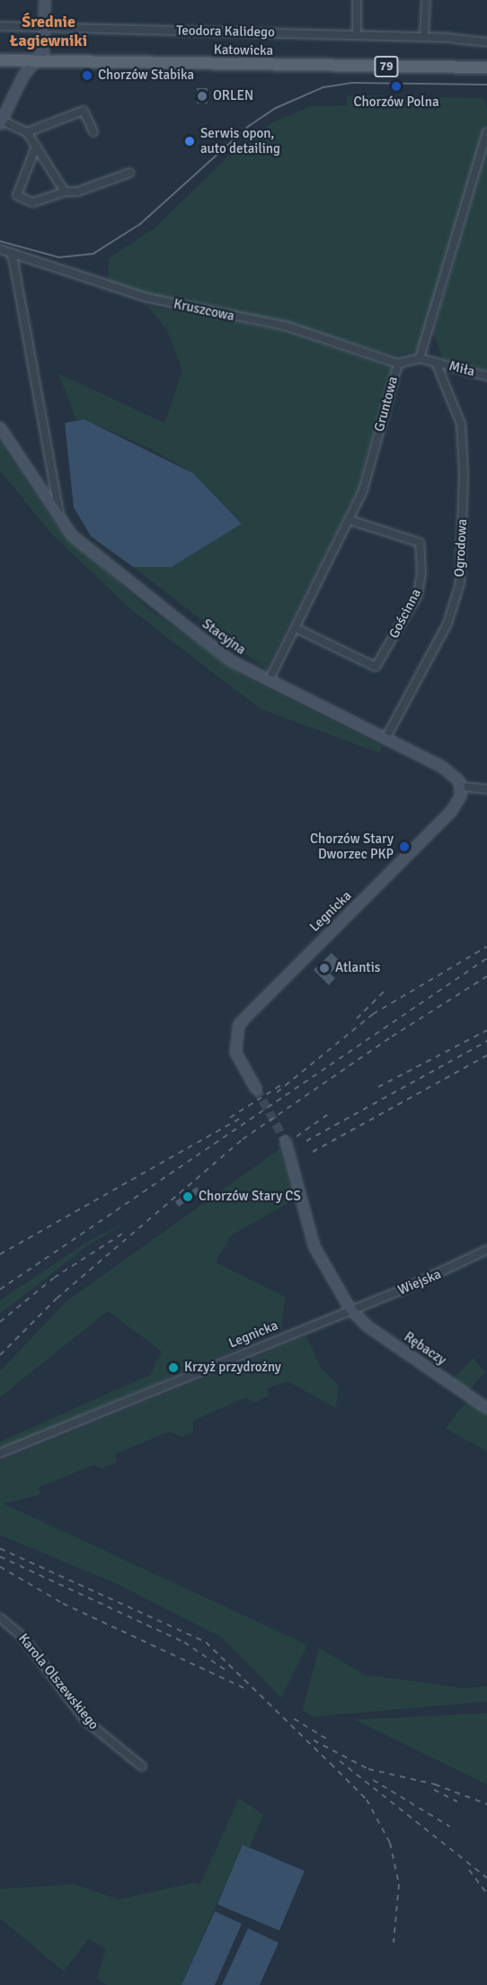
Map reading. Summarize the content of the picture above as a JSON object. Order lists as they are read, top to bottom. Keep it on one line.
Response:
{"streets":{"main road":["Katowicka","79"],"street":["Teodora Kalidego","Kruszcowa","Miła","Gruntowa","Ogrodowa","Gościnna","Stacyjna","Legnicka","Wiejska","Rębaczy","Karola Olszewskiego"]},"crossings":[["Kruszcowa","Gruntowa"],["Miła","Ogrodowa"],["Gruntowa","Gościnna"],["Gruntowa","Stacyjna"],["Ogrodowa","Stacyjna"],["Stacyjna","Legnicka"],["Legnicka","Wiejska"],["Legnicka","Rębaczy"],["Wiejska","Rębaczy"]],"districts":["Średnie Łagiewniki"],"places":["Chorzów Stabika","Chorzów Polna","ORLEN","Serwis opon, auto detailing","Chorzów Stary Dworzec PKP","Atlantis","Chorzów Stary CS","Krzyż przydrożny"]}
